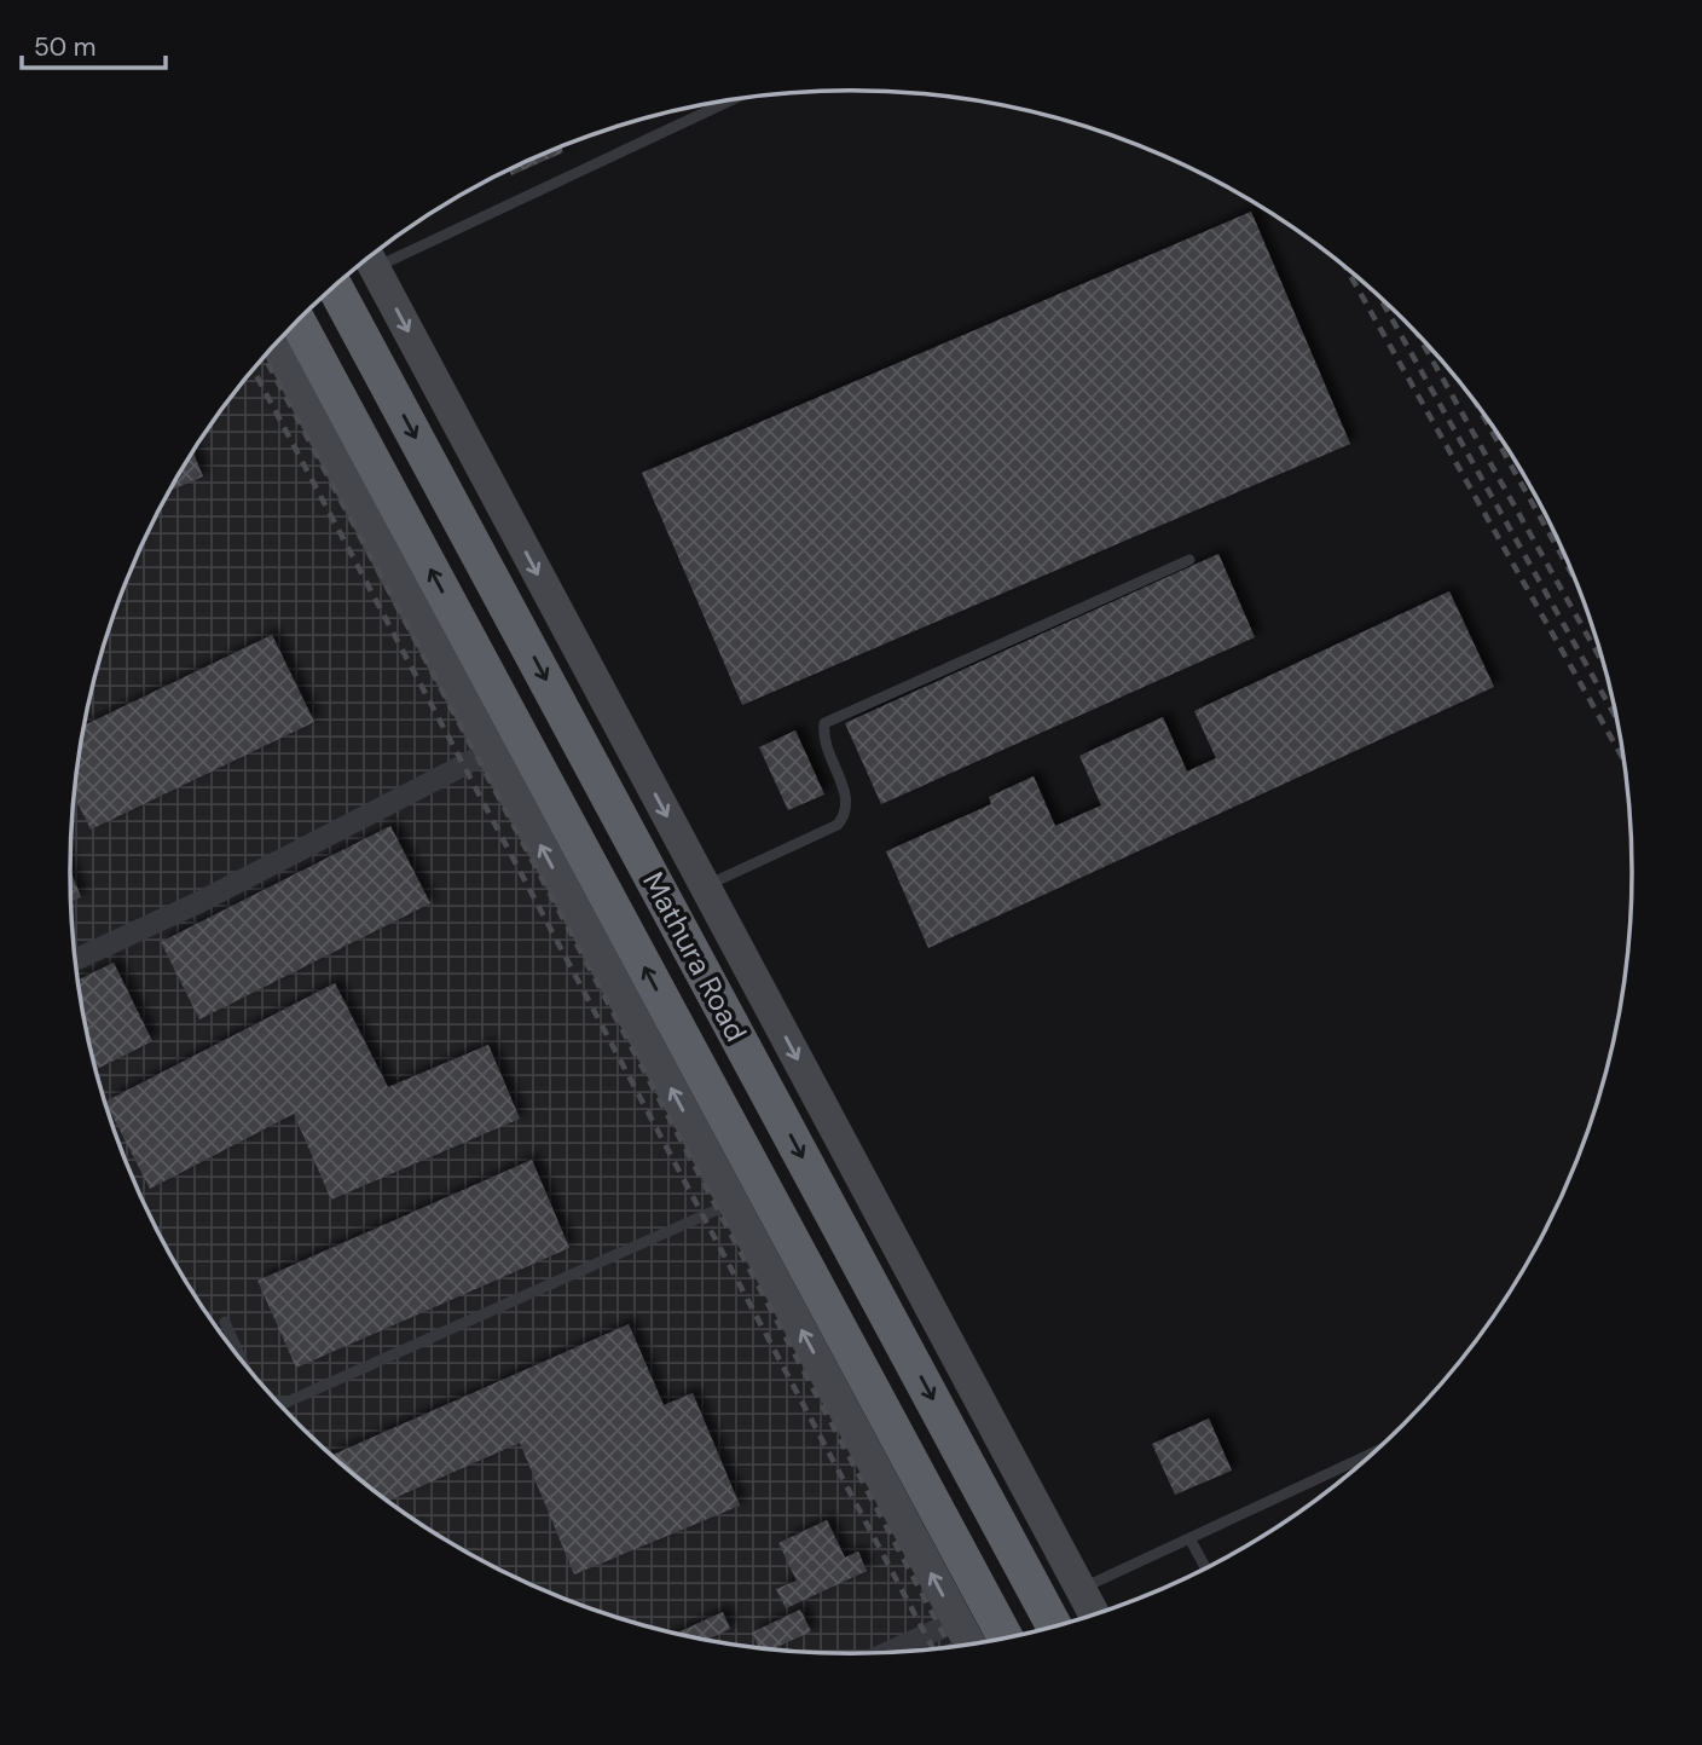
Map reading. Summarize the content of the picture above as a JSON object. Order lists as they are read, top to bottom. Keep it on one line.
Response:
{"streets":{"highway":["Mathura Road"]},"scale_bar":"50 m"}
